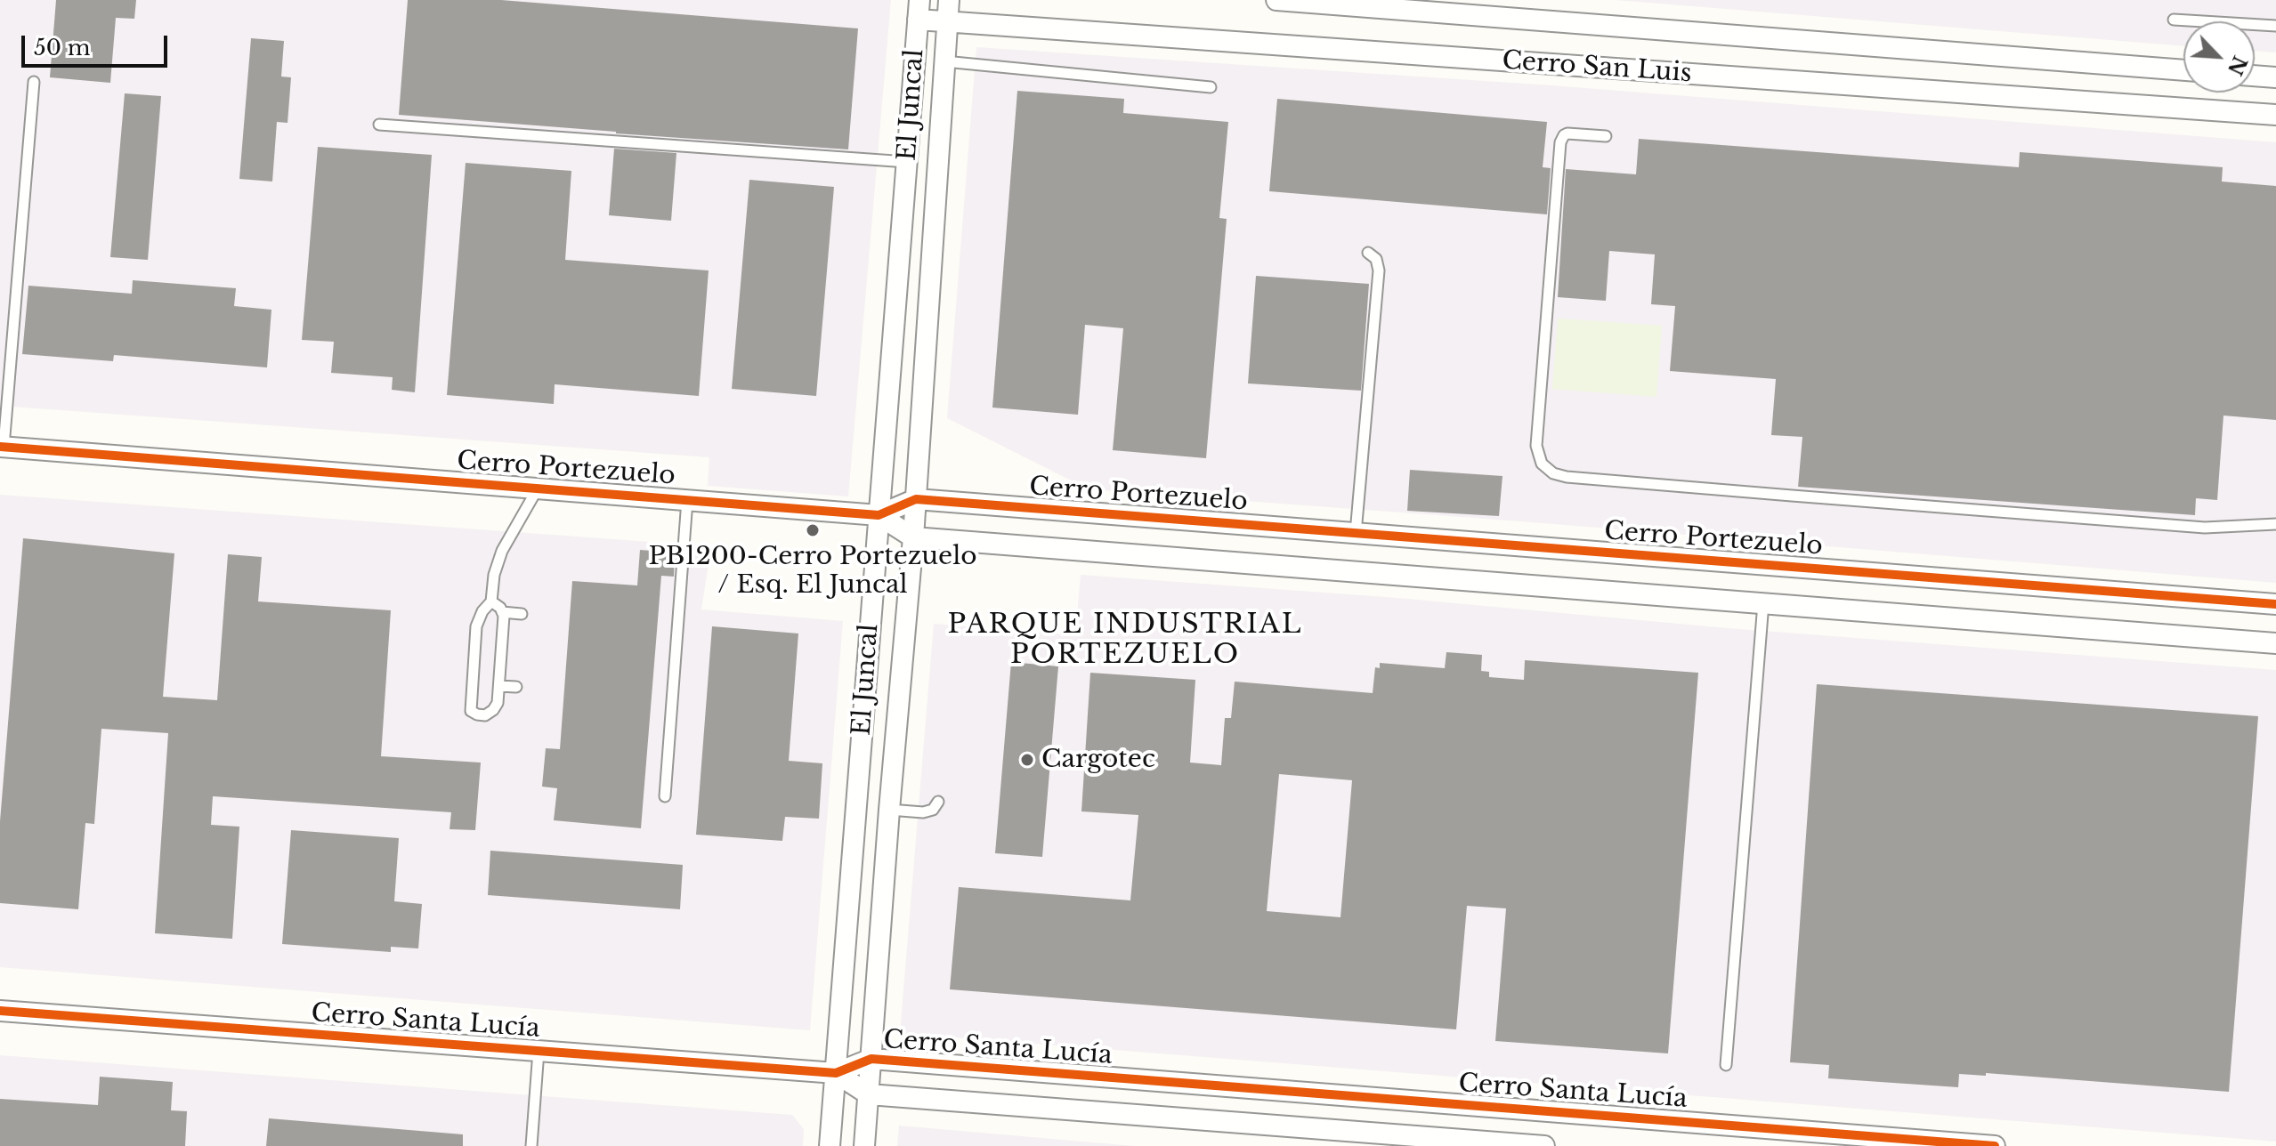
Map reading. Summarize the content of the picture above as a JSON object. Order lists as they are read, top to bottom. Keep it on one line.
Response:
{"streets":{"street":["Cerro San Luis","El Juncal","Cerro Portezuelo","Cerro Santa Lucía"]},"crossings":[["Cerro San Luis","El Juncal"],["El Juncal","Cerro Portezuelo"],["El Juncal","Cerro Santa Lucía"]],"districts":["PARQUE INDUSTRIAL PORTEZUELO"],"places":["PB1200-Cerro Portezuelo / Esq. El Juncal","Cargotec"],"scale_bar":"50 m","north":"bottom right"}
